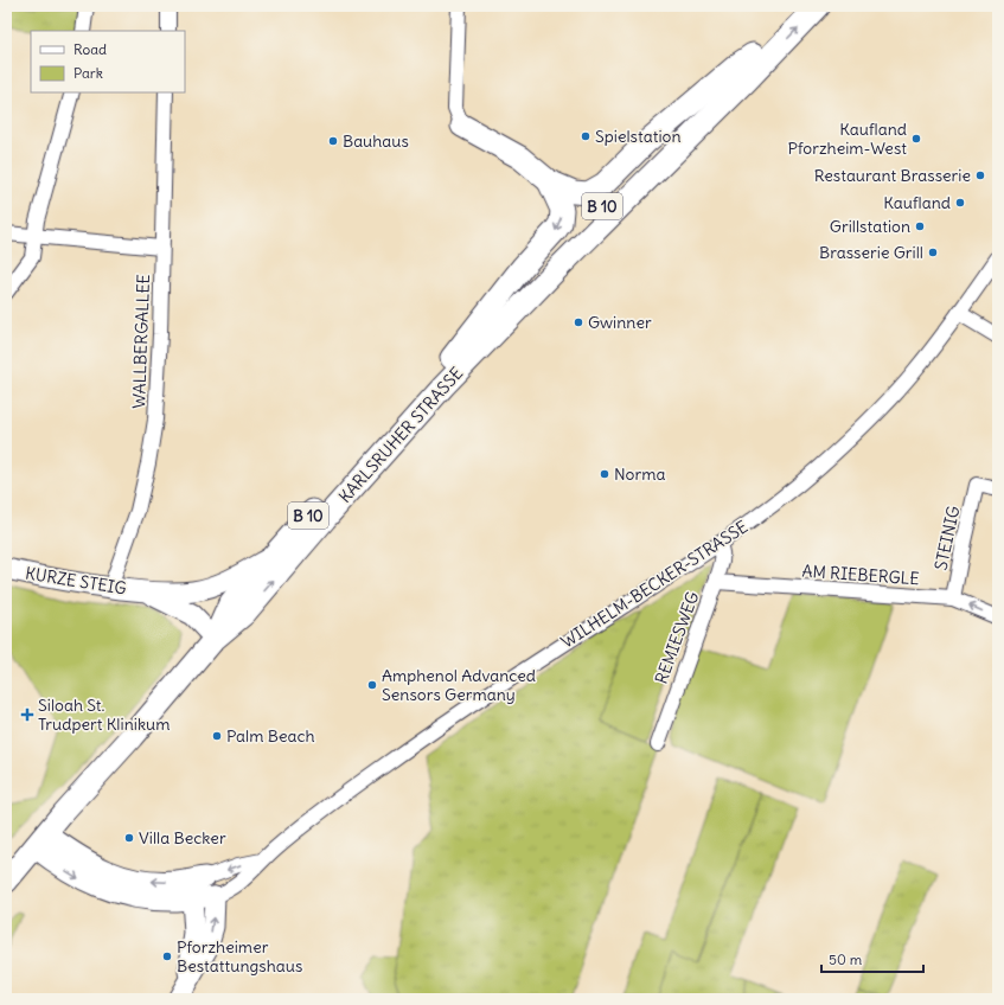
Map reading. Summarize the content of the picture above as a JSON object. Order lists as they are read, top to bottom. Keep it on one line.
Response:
{"streets":{"main road":["B 10","KARLSRUHER STRASSE"],"street":["WALLBERGALLEE","STEINIG","AM RIEBERGLE","KURZE STEIG","WILHELM-BECKER-STRASSE","REMIESWEG"]},"crossings":[["B 10","KARLSRUHER STRASSE"],["B 10","KURZE STEIG"],["B 10","WILHELM-BECKER-STRASSE"],["WALLBERGALLEE","KURZE STEIG"],["KARLSRUHER STRASSE","KURZE STEIG"],["STEINIG","AM RIEBERGLE"],["AM RIEBERGLE","REMIESWEG"],["WILHELM-BECKER-STRASSE","REMIESWEG"]],"places":{"other":["Spielstation","Kaufland Pforzheim-West","Bauhaus","Restaurant Brasserie","Kaufland","Grillstation","Brasserie Grill","Gwinner","Norma","Amphenol Advanced Sensors Germany","Palm Beach","Villa Becker","Pforzheimer Bestattungshaus"],"health":["Siloah St. Trudpert Klinikum"]},"legend":["Road","Park"],"scale_bar":"50 m"}
